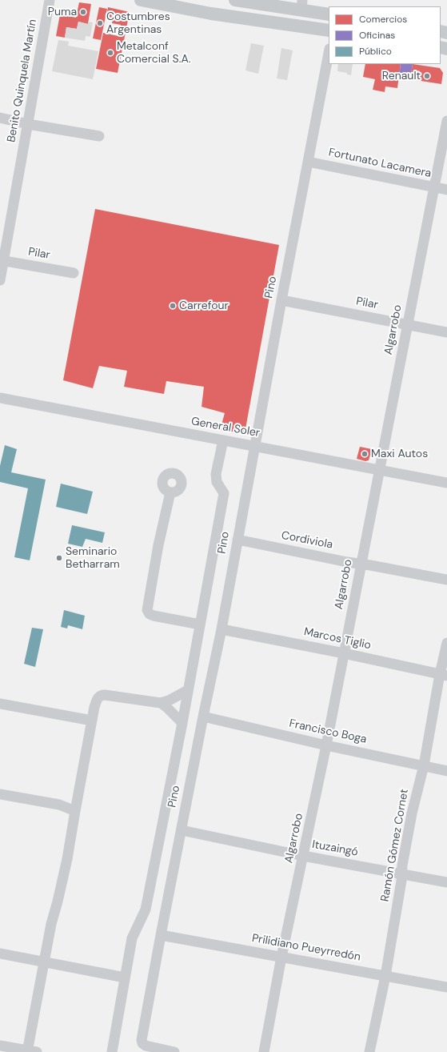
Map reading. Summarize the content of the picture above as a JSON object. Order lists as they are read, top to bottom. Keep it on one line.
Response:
{"streets":{"street":["Benito Quinquela Martín","Fortunato Lacamera","Pilar","Pino","Algarrobo","General Soler","Cordiviola","Marcos Tiglio","Francisco Boga","Ramón Gómez Cornet","Ituzaingó","Prilidiano Pueyrredón"]},"crossings":[["Benito Quinquela Martín","Pilar"],["Fortunato Lacamera","Pino"],["Fortunato Lacamera","Algarrobo"],["Pilar","Pino"],["Pilar","Algarrobo"],["Pino","General Soler"],["Pino","Cordiviola"],["Pino","Marcos Tiglio"],["Pino","Francisco Boga"],["Pino","Ituzaingó"],["Pino","Prilidiano Pueyrredón"],["Algarrobo","General Soler"],["Algarrobo","Cordiviola"],["Algarrobo","Marcos Tiglio"],["Algarrobo","Francisco Boga"],["Algarrobo","Ituzaingó"],["Algarrobo","Prilidiano Pueyrredón"],["Marcos Tiglio","Ramón Gómez Cornet"],["Francisco Boga","Ramón Gómez Cornet"],["Ramón Gómez Cornet","Ituzaingó"],["Ramón Gómez Cornet","Prilidiano Pueyrredón"]],"places":["Puma","Costumbres Argentinas","Metalconf Comercial S.A.","Renault","Carrefour","Maxi Autos","Seminario Betharram"],"legend":["Comercios","Oficinas","Público"]}
